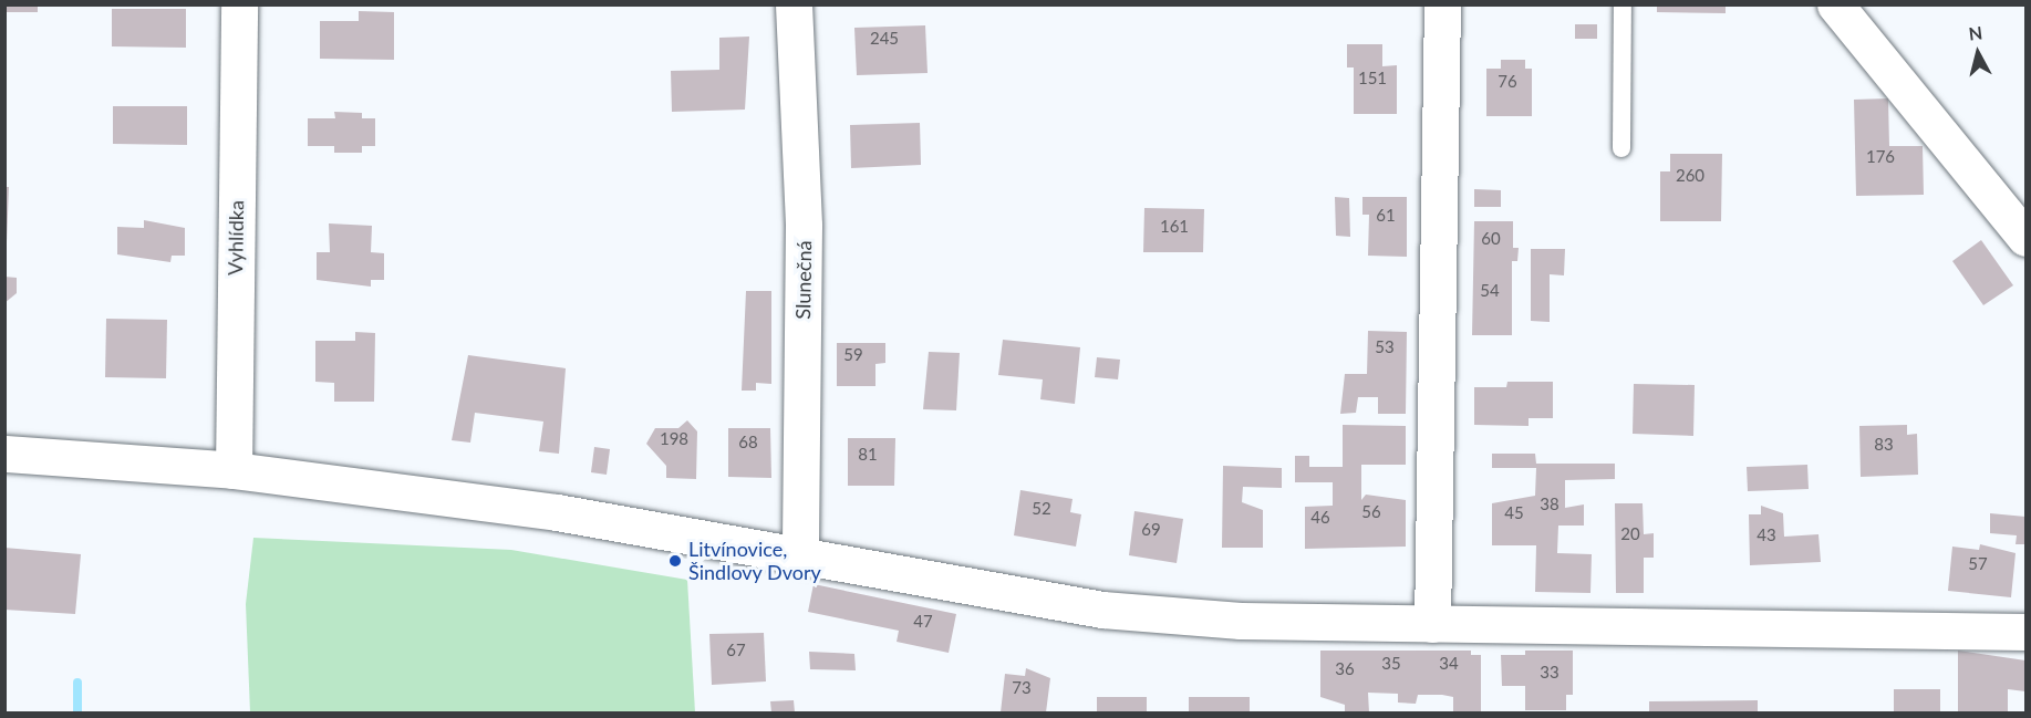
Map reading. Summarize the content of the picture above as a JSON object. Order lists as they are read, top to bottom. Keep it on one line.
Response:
{"streets":{"street":["Vyhlídka","Slunečná"]},"places":["Litvínovice, Šindlovy Dvory"],"house_numbers":["245","151","76","176","260","61","161","60","54","53","59","198","68","83","81","38","52","56","45","46","69","20","43","57","47","67","35","34","36","33","73"],"north":"top"}
